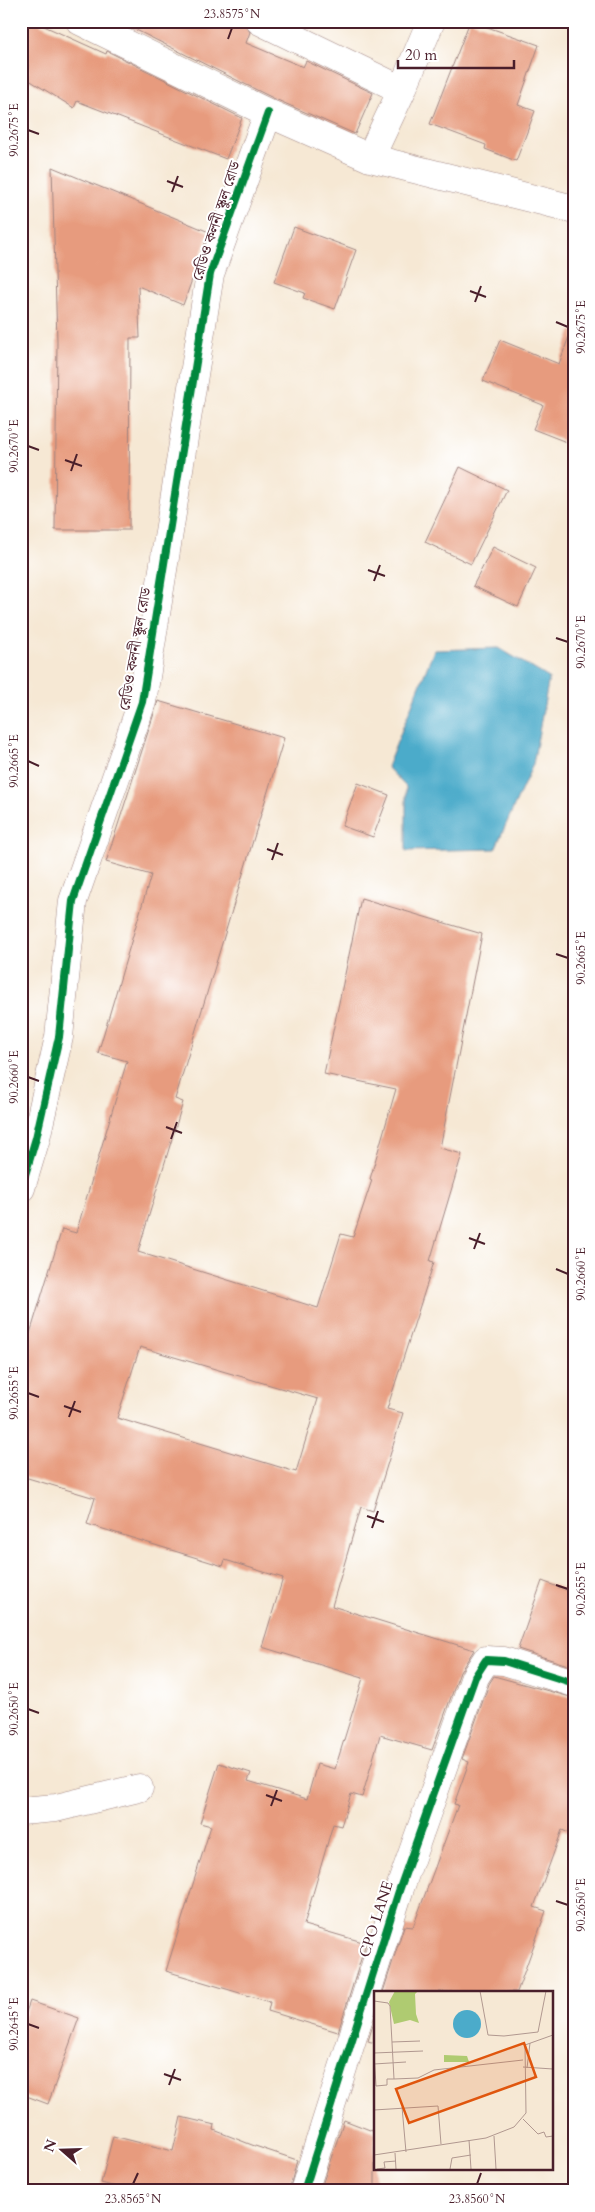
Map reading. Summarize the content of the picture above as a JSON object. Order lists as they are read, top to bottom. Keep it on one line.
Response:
{"streets":{"street":["রেডিও কলনী স্কুল রোড","CPO LANE"]},"scale_bar":"20 m","north":"left","coordinates":["23.8575°N","90.2675°E","90.2670°E","90.2665°E","90.2660°E","90.2655°E","90.2650°E","90.2645°E","23.8565°N","23.8560°N"]}
